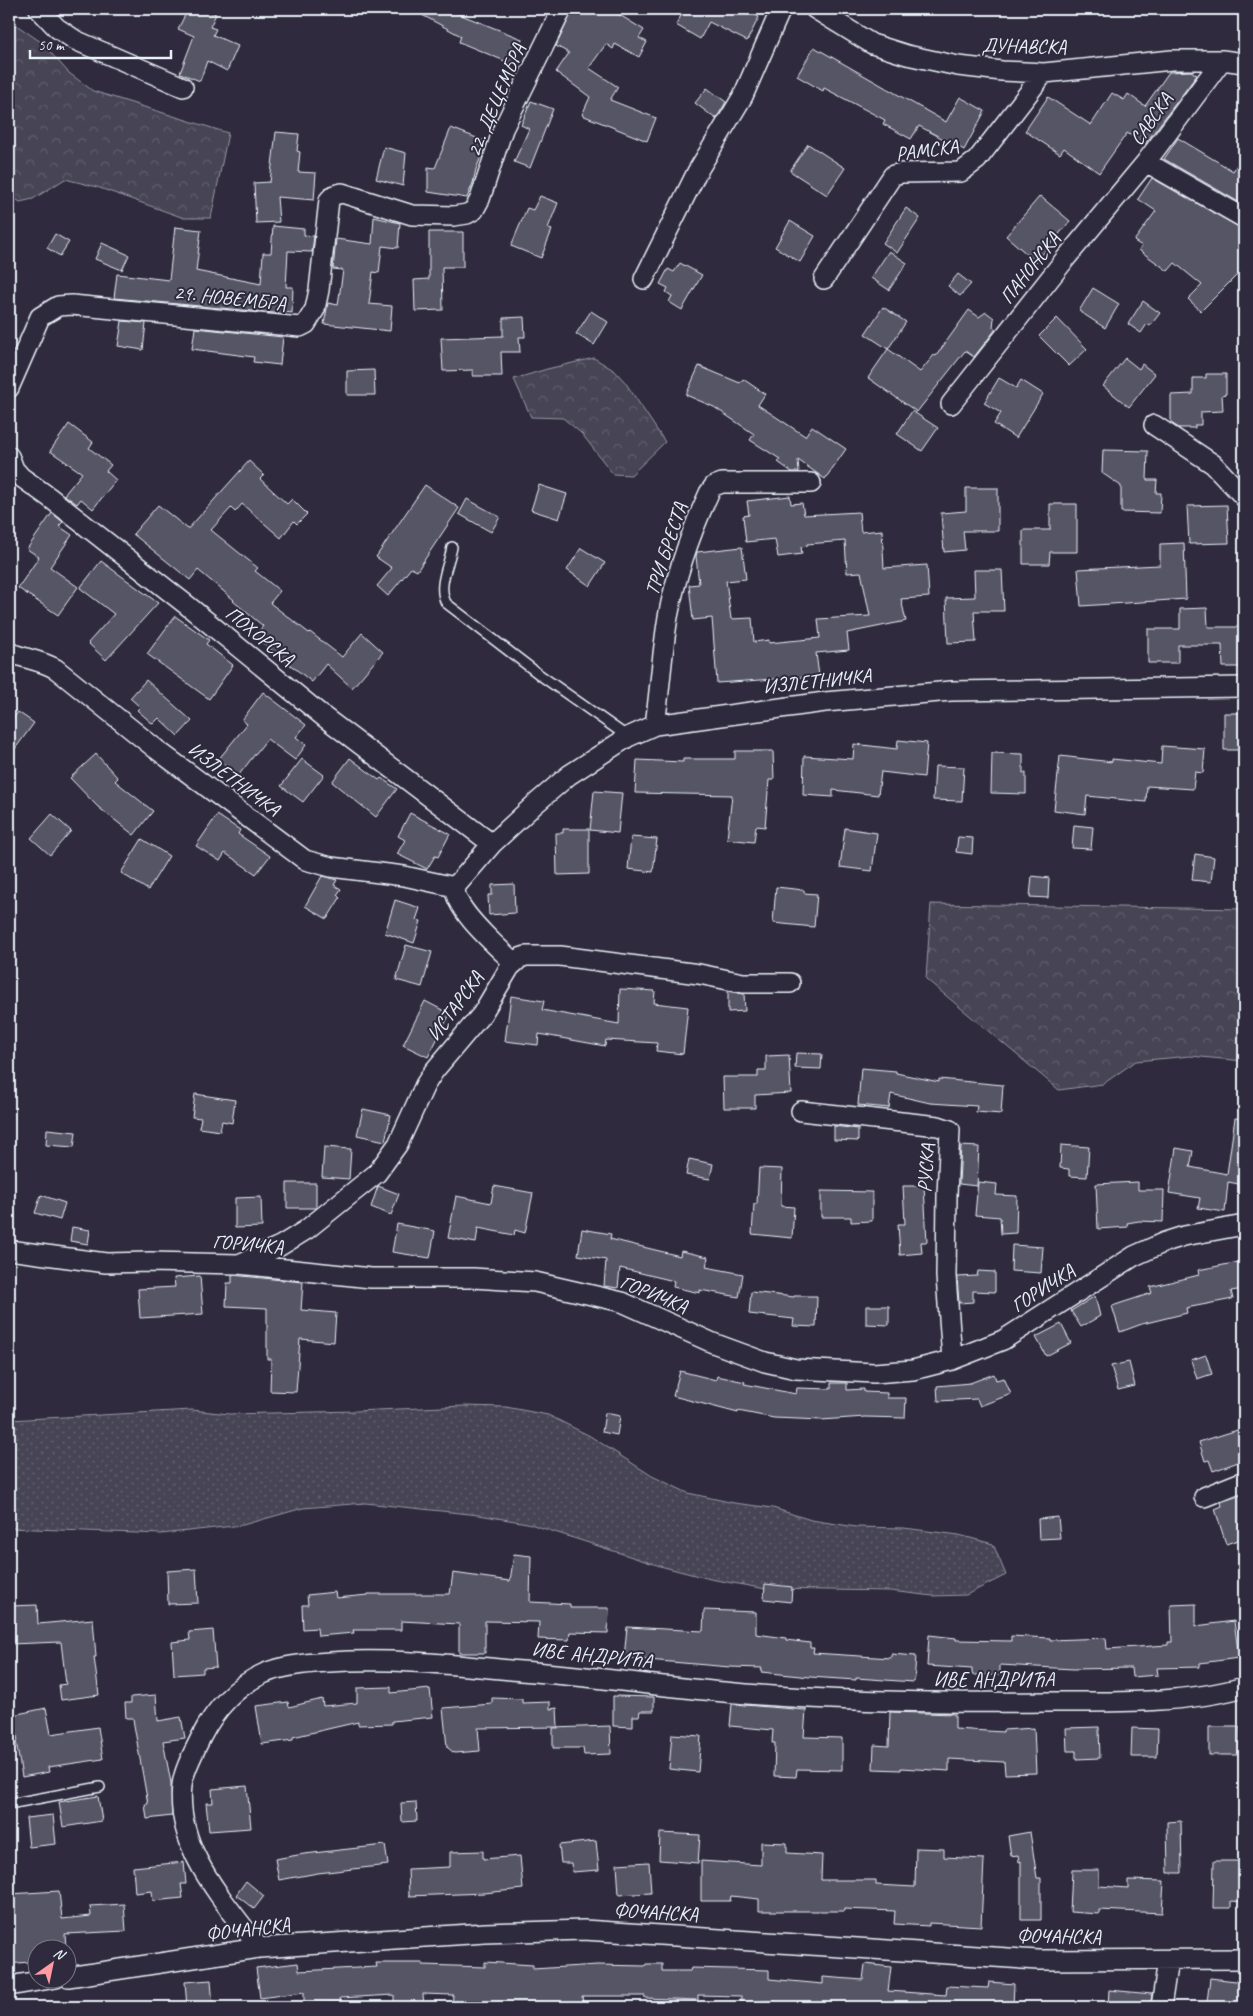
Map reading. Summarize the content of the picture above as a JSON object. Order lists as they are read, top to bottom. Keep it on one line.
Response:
{"streets":{"street":["ДУНАВСКА","22. ДЕЦЕМБРА","САВСКА","РАМСКА","ПАНОНСКА","29. НОВЕМБРА","ТРИ БРЕСТА","ПОХОРСКА","ИЗЛЕТНИЧКА","ИСТАРСКА","РУСКА","ГОРИЧКА","ИВЕ АНДРИЋА","ФОЧАНСКА"]},"crossings":[["ДУНАВСКА","САВСКА"],["ДУНАВСКА","РАМСКА"],["22. ДЕЦЕМБРА","29. НОВЕМБРА"],["САВСКА","ПАНОНСКА"],["ТРИ БРЕСТА","ИЗЛЕТНИЧКА"],["ПОХОРСКА","ИЗЛЕТНИЧКА"],["ИСТАРСКА","ГОРИЧКА"],["РУСКА","ГОРИЧКА"],["ИВЕ АНДРИЋА","ФОЧАНСКА"]],"scale_bar":"50 m","north":"top right"}
